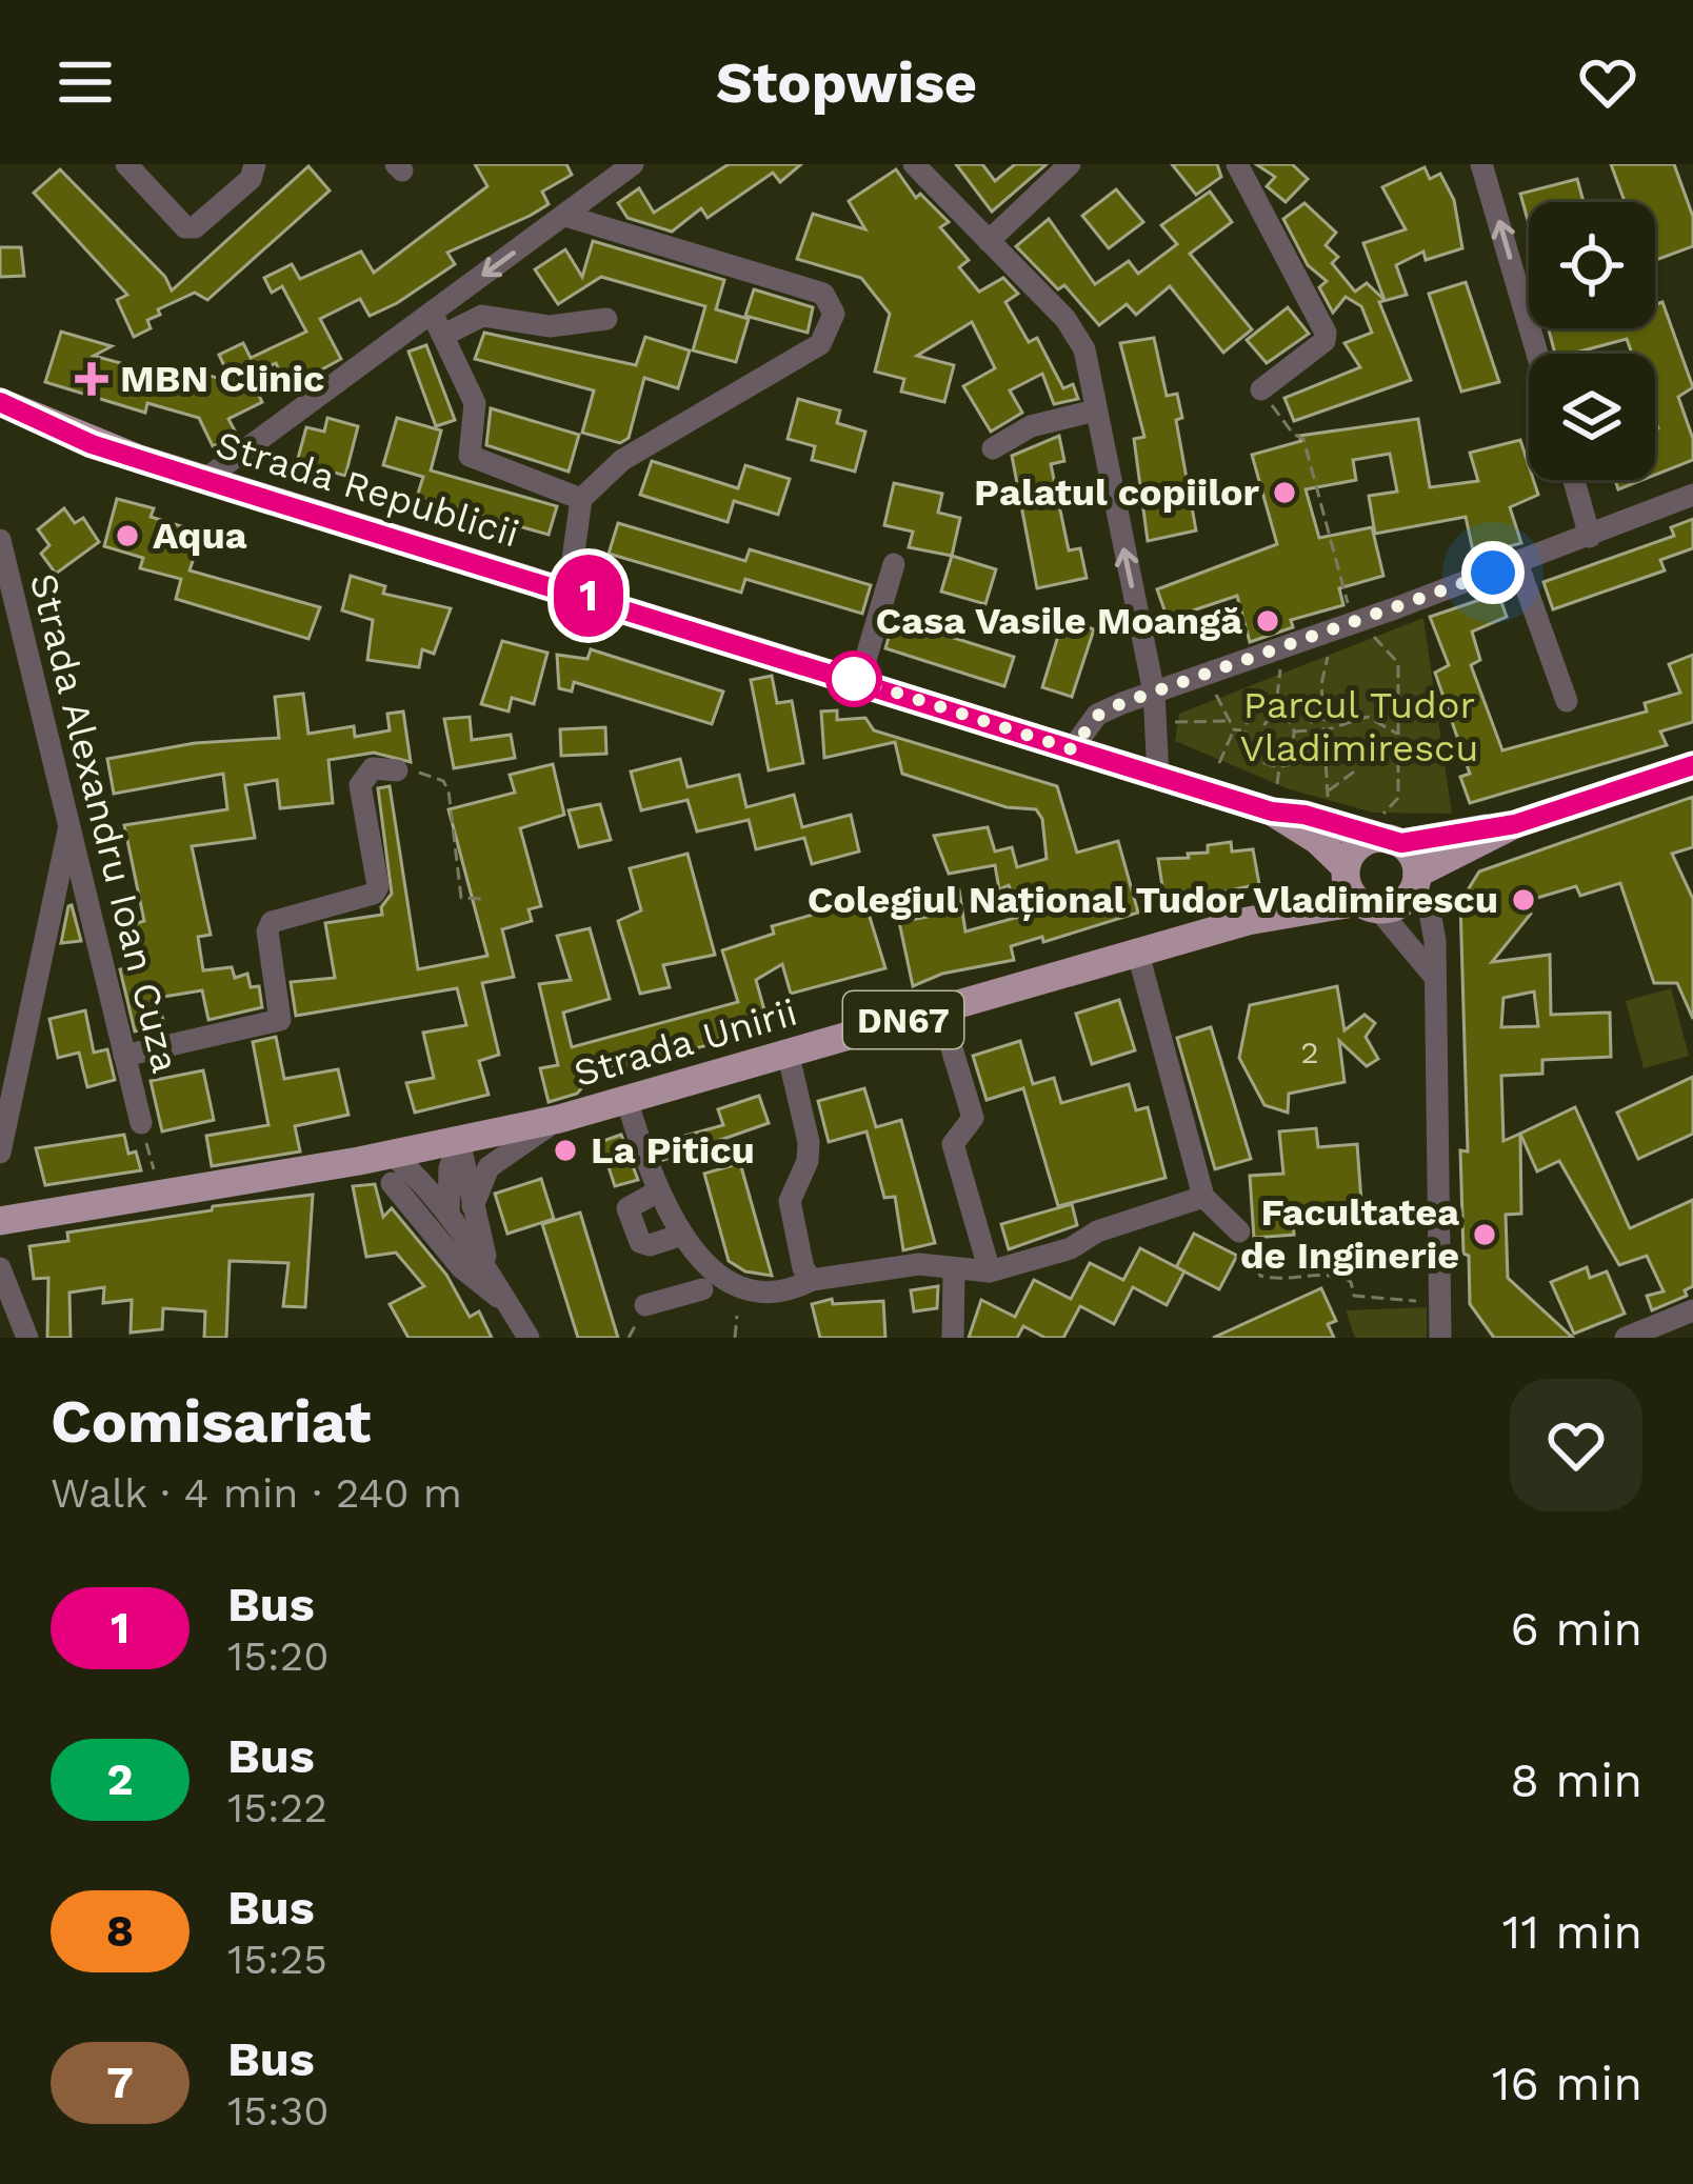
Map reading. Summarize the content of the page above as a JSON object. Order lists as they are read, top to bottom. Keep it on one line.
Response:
{"streets":{"main road":["Strada Republicii","DN67","Strada Unirii"],"street":["Strada Alexandru Ioan Cuza"]},"crossings":[["Strada Republicii","Strada Unirii"],["DN67","Strada Unirii"]],"parks":["Parcul Tudor Vladimirescu"],"places":{"health":["MBN Clinic"],"other":["Palatul copiilor","Aqua","Casa Vasile Moangă","Colegiul Național Tudor Vladimirescu","La Piticu","Facultatea de Inginerie"]},"lines":["bus line 1"],"house_numbers":["2"],"page":{"header":"Stopwise","on_map":"1","heading":["Comisariat","Walk · 4 min · 240 m"],"list":[{"mark":"1","name":"Bus","note":"15:20","value":"6 min"},{"mark":"2","name":"Bus","note":"15:22","value":"8 min"},{"mark":"8","name":"Bus","note":"15:25","value":"11 min"},{"mark":"7","name":"Bus","note":"15:30","value":"16 min"}]}}
